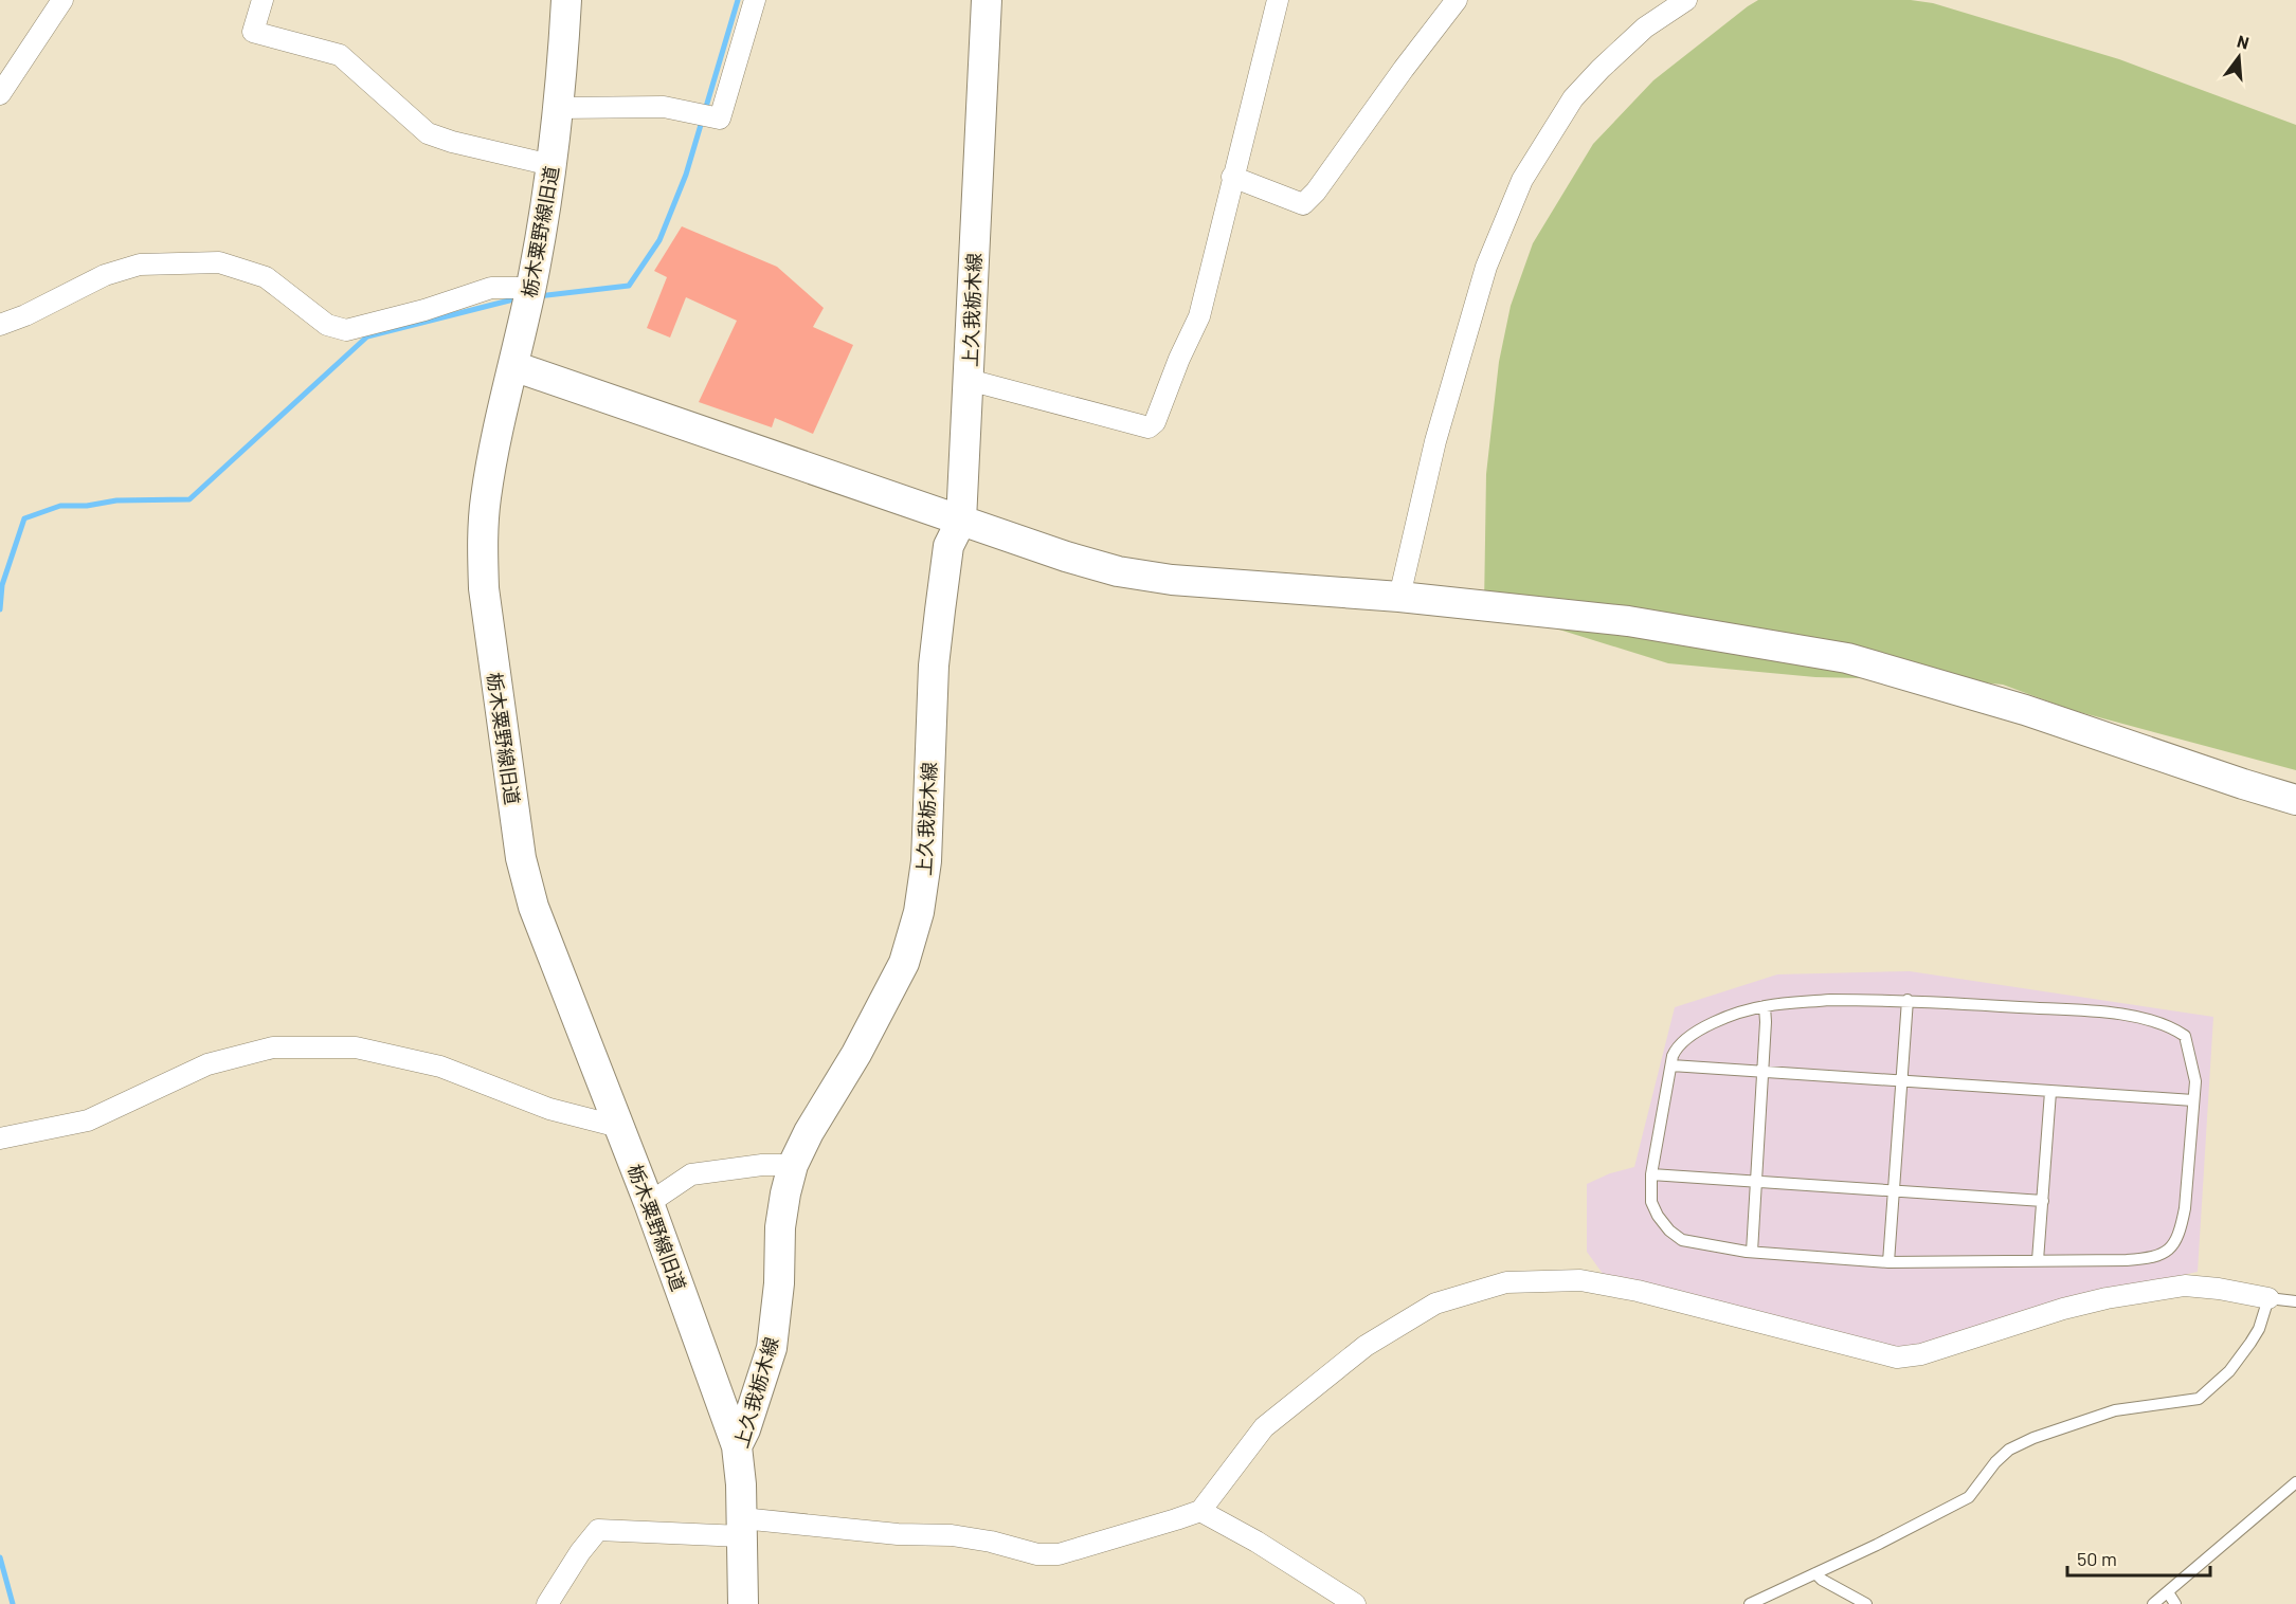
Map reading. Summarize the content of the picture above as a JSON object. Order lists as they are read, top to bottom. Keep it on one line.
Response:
{"streets":{"street":["栃木粟野線旧道","上久我栃木線"]},"crossings":[["栃木粟野線旧道","上久我栃木線"]],"scale_bar":"50 m","north":"top"}
